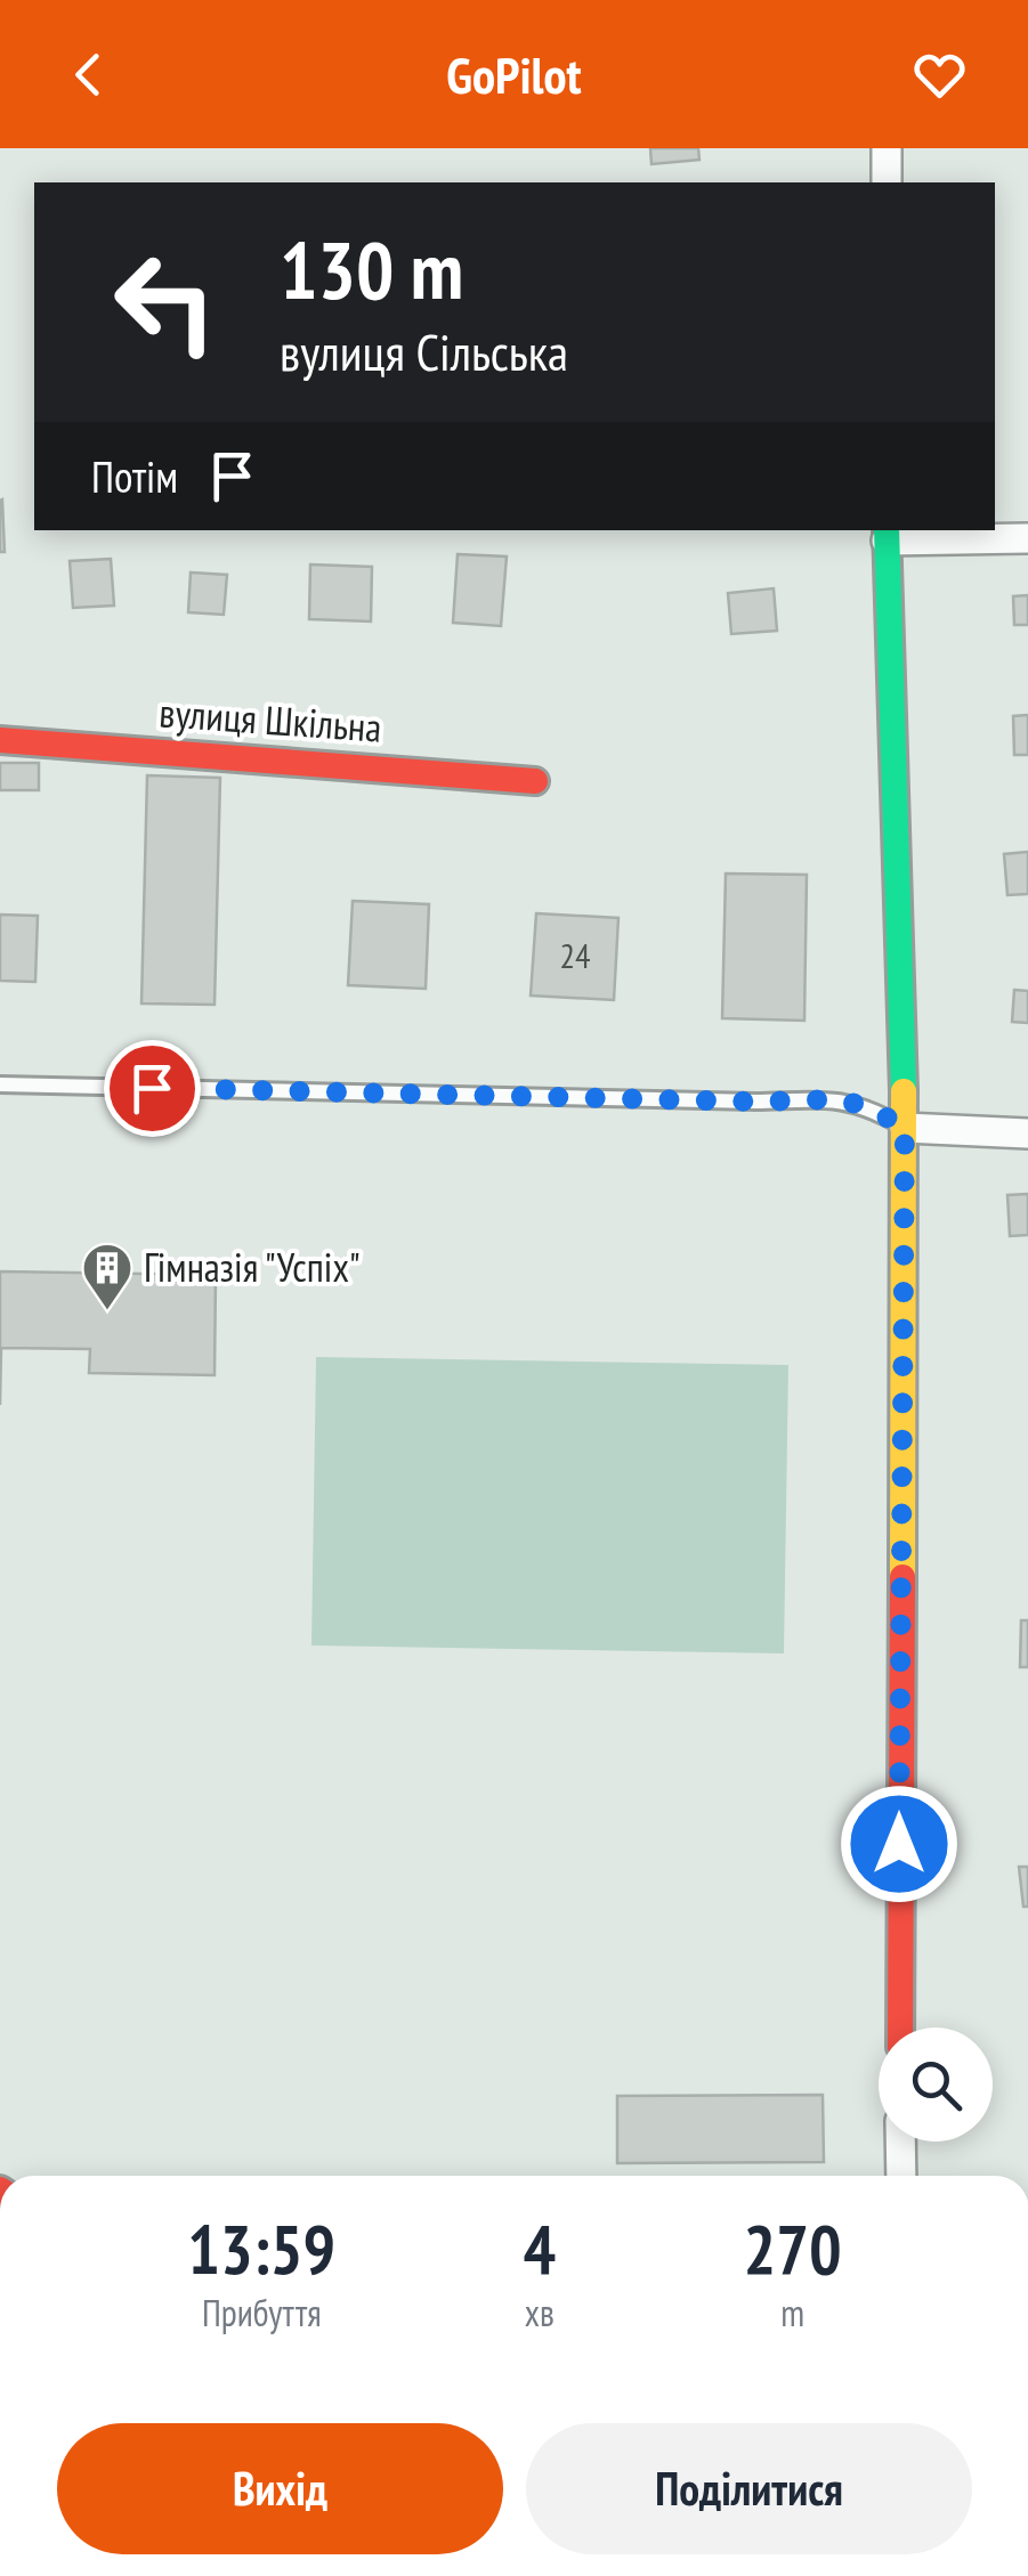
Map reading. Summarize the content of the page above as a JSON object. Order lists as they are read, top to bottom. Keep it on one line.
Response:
{"streets":{"street":["вулиця Шкільна"]},"places":{"building":["Гімназія \"Успіх\""]},"house_numbers":["24"],"page":{"header":"GoPilot","turn":["130 m","вулиця Сільська"],"then":"Потім","eta":["13:59","Прибуття","4","хв","270","m"],"buttons":["Вихід","Поділитися"]}}
